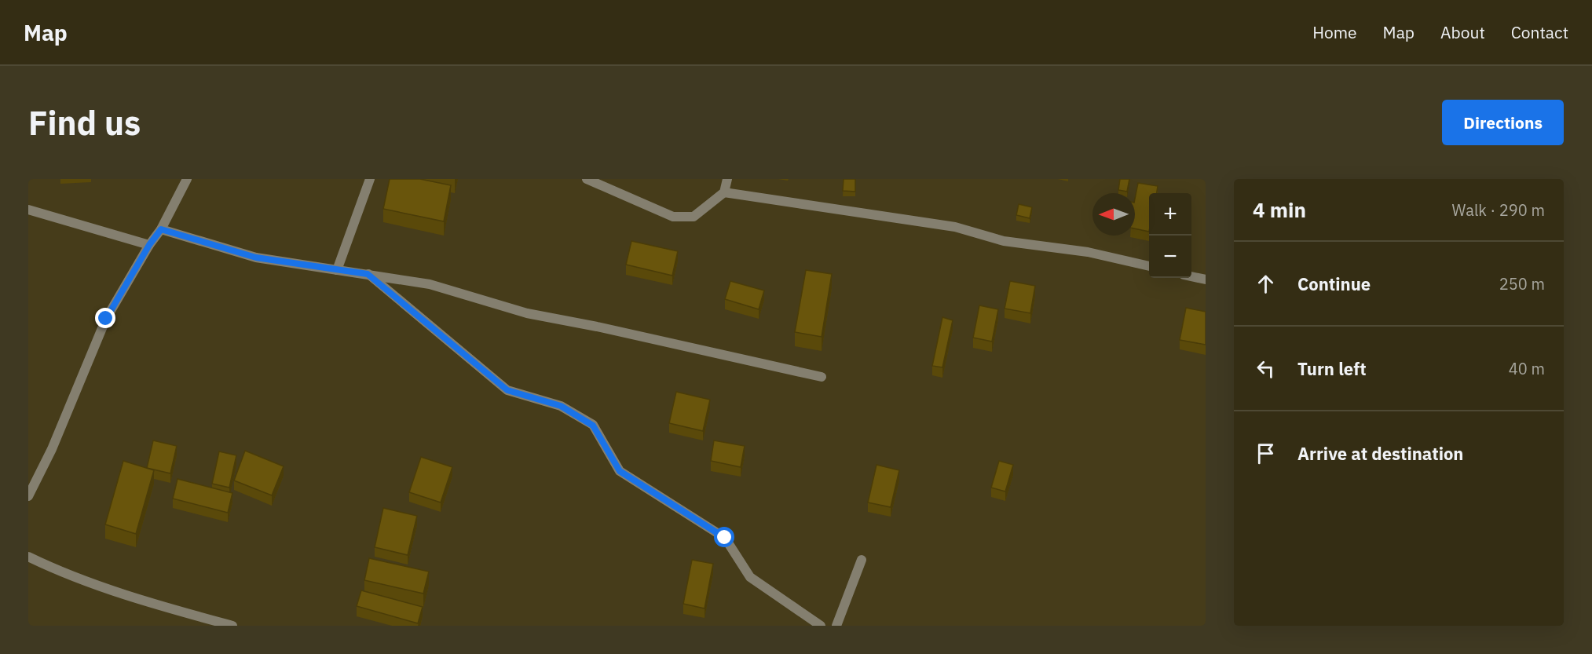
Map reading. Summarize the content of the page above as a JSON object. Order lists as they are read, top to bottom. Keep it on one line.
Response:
{"north":"left","page":{"header":"Map","nav":["Home","Map","About","Contact"],"buttons":"Directions","title":"Find us","heading":["4 min","Walk · 290 m"],"map_buttons":["+","−"],"list":[["Continue","250 m"],["Turn left","40 m"],"Arrive at destination"]}}
